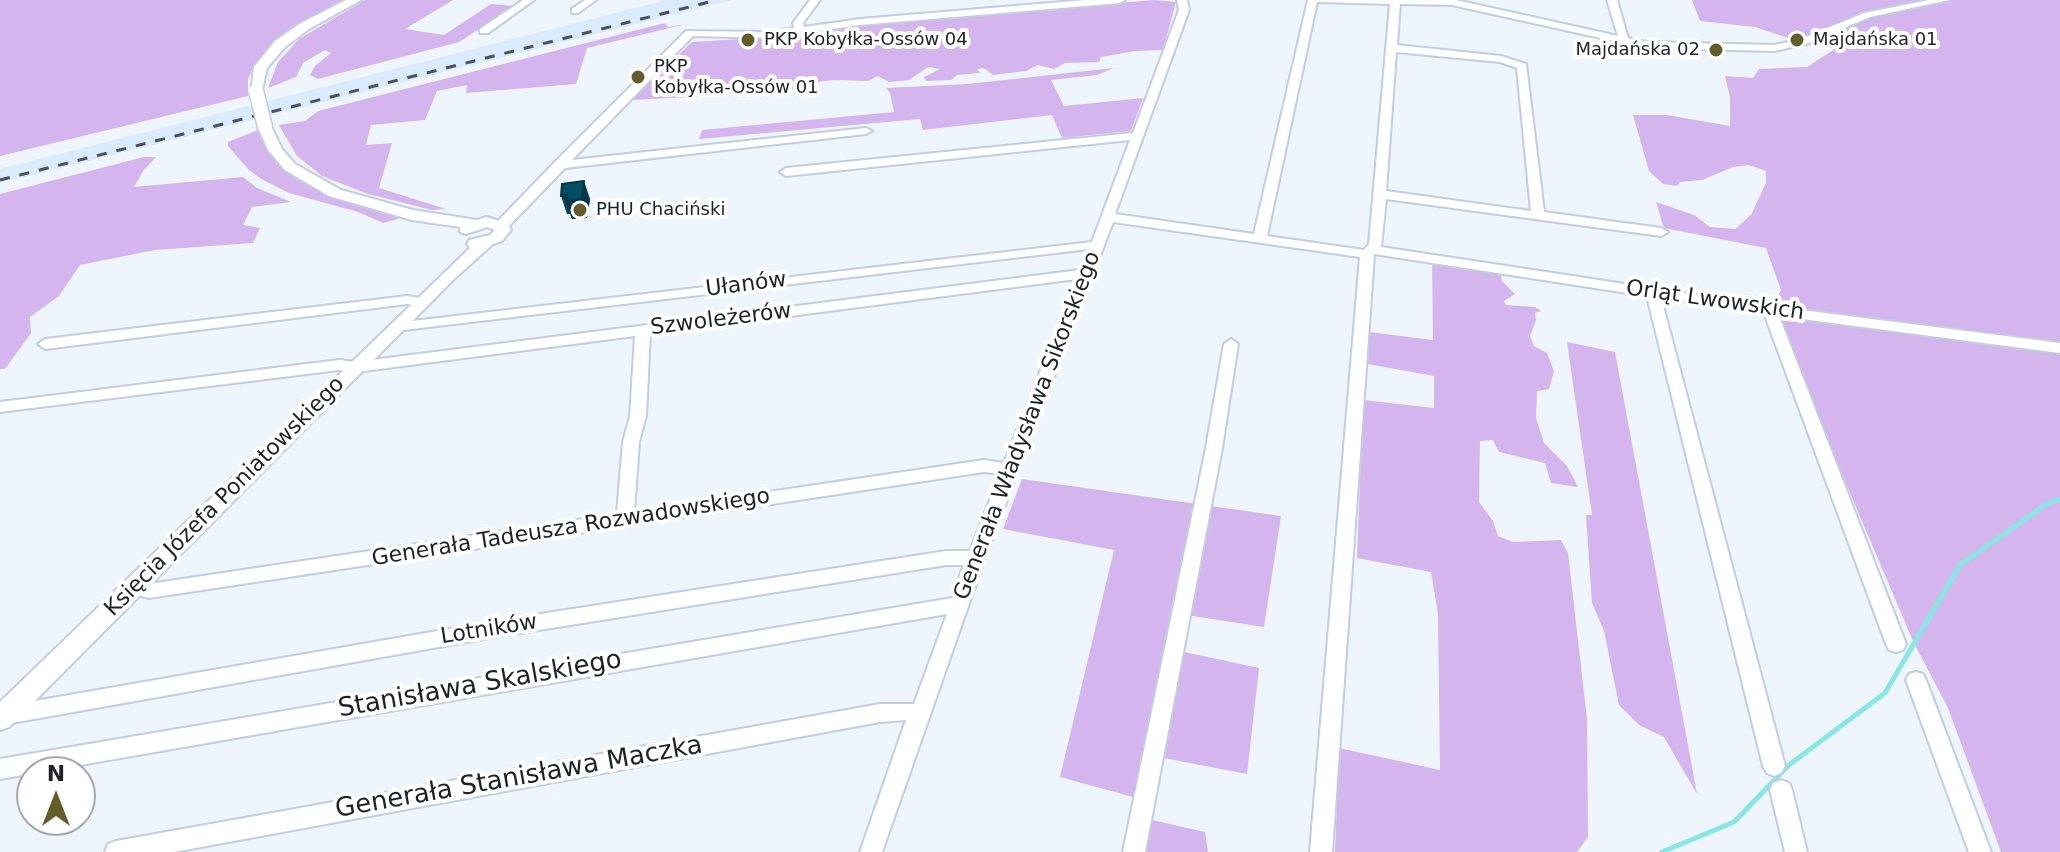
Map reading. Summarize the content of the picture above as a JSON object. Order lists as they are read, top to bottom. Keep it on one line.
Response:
{"streets":{"street":["Ułanów","Orląt Lwowskich","Szwoleżerów","Generała Władysława Sikorskiego","Księcia Józefa Poniatowskiego","Generała Tadeusza Rozwadowskiego","Lotników","Stanisława Skalskiego","Generała Stanisława Maczka"]},"crossings":[["Ułanów","Generała Władysława Sikorskiego"],["Ułanów","Księcia Józefa Poniatowskiego"],["Orląt Lwowskich","Generała Władysława Sikorskiego"],["Szwoleżerów","Generała Władysława Sikorskiego"],["Szwoleżerów","Księcia Józefa Poniatowskiego"],["Generała Władysława Sikorskiego","Generała Tadeusza Rozwadowskiego"],["Generała Władysława Sikorskiego","Lotników"],["Generała Władysława Sikorskiego","Stanisława Skalskiego"],["Generała Władysława Sikorskiego","Generała Stanisława Maczka"],["Księcia Józefa Poniatowskiego","Generała Tadeusza Rozwadowskiego"],["Księcia Józefa Poniatowskiego","Lotników"]],"places":["PKP Kobyłka-Ossów 04","Majdańska 01","Majdańska 02","PKP Kobyłka-Ossów 01","PHU Chaciński"],"north":"top"}
